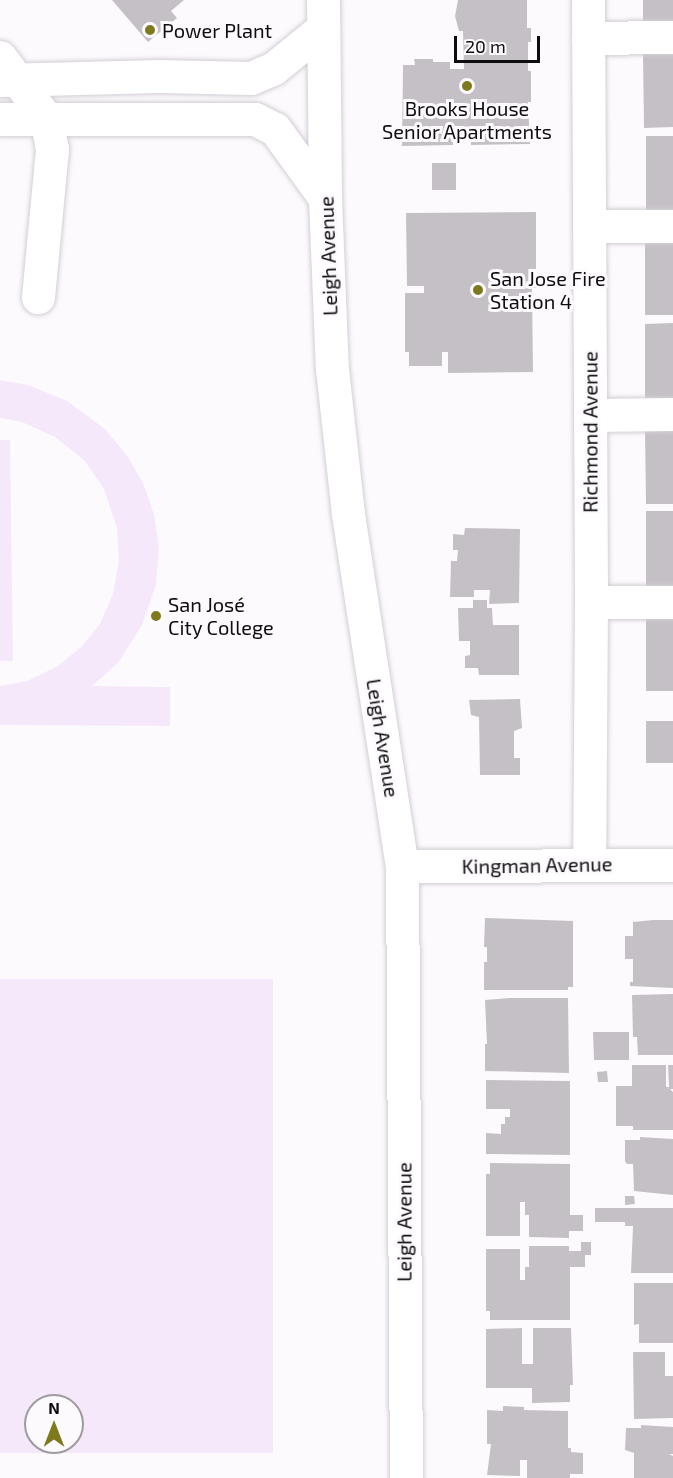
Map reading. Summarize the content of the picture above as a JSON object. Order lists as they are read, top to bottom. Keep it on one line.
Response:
{"streets":{"street":["Leigh Avenue","Richmond Avenue","Kingman Avenue"]},"crossings":[["Leigh Avenue","Kingman Avenue"],["Richmond Avenue","Kingman Avenue"]],"places":["Power Plant","Brooks House Senior Apartments","San Jose Fire Station 4","San José City College"],"scale_bar":"20 m","north":"top"}
